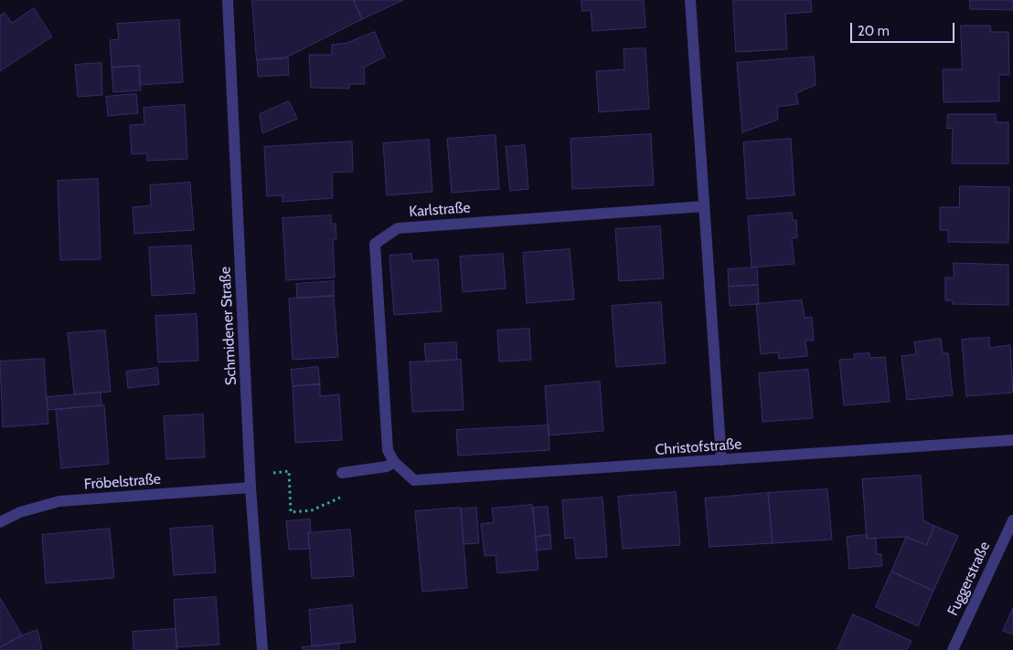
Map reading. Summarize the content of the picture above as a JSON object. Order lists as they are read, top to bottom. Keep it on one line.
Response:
{"streets":{"street":["Karlstraße","Schmidener Straße","Christofstraße","Fröbelstraße","Fuggerstraße"]},"crossings":[["Karlstraße","Christofstraße"],["Schmidener Straße","Fröbelstraße"]],"scale_bar":"20 m"}
